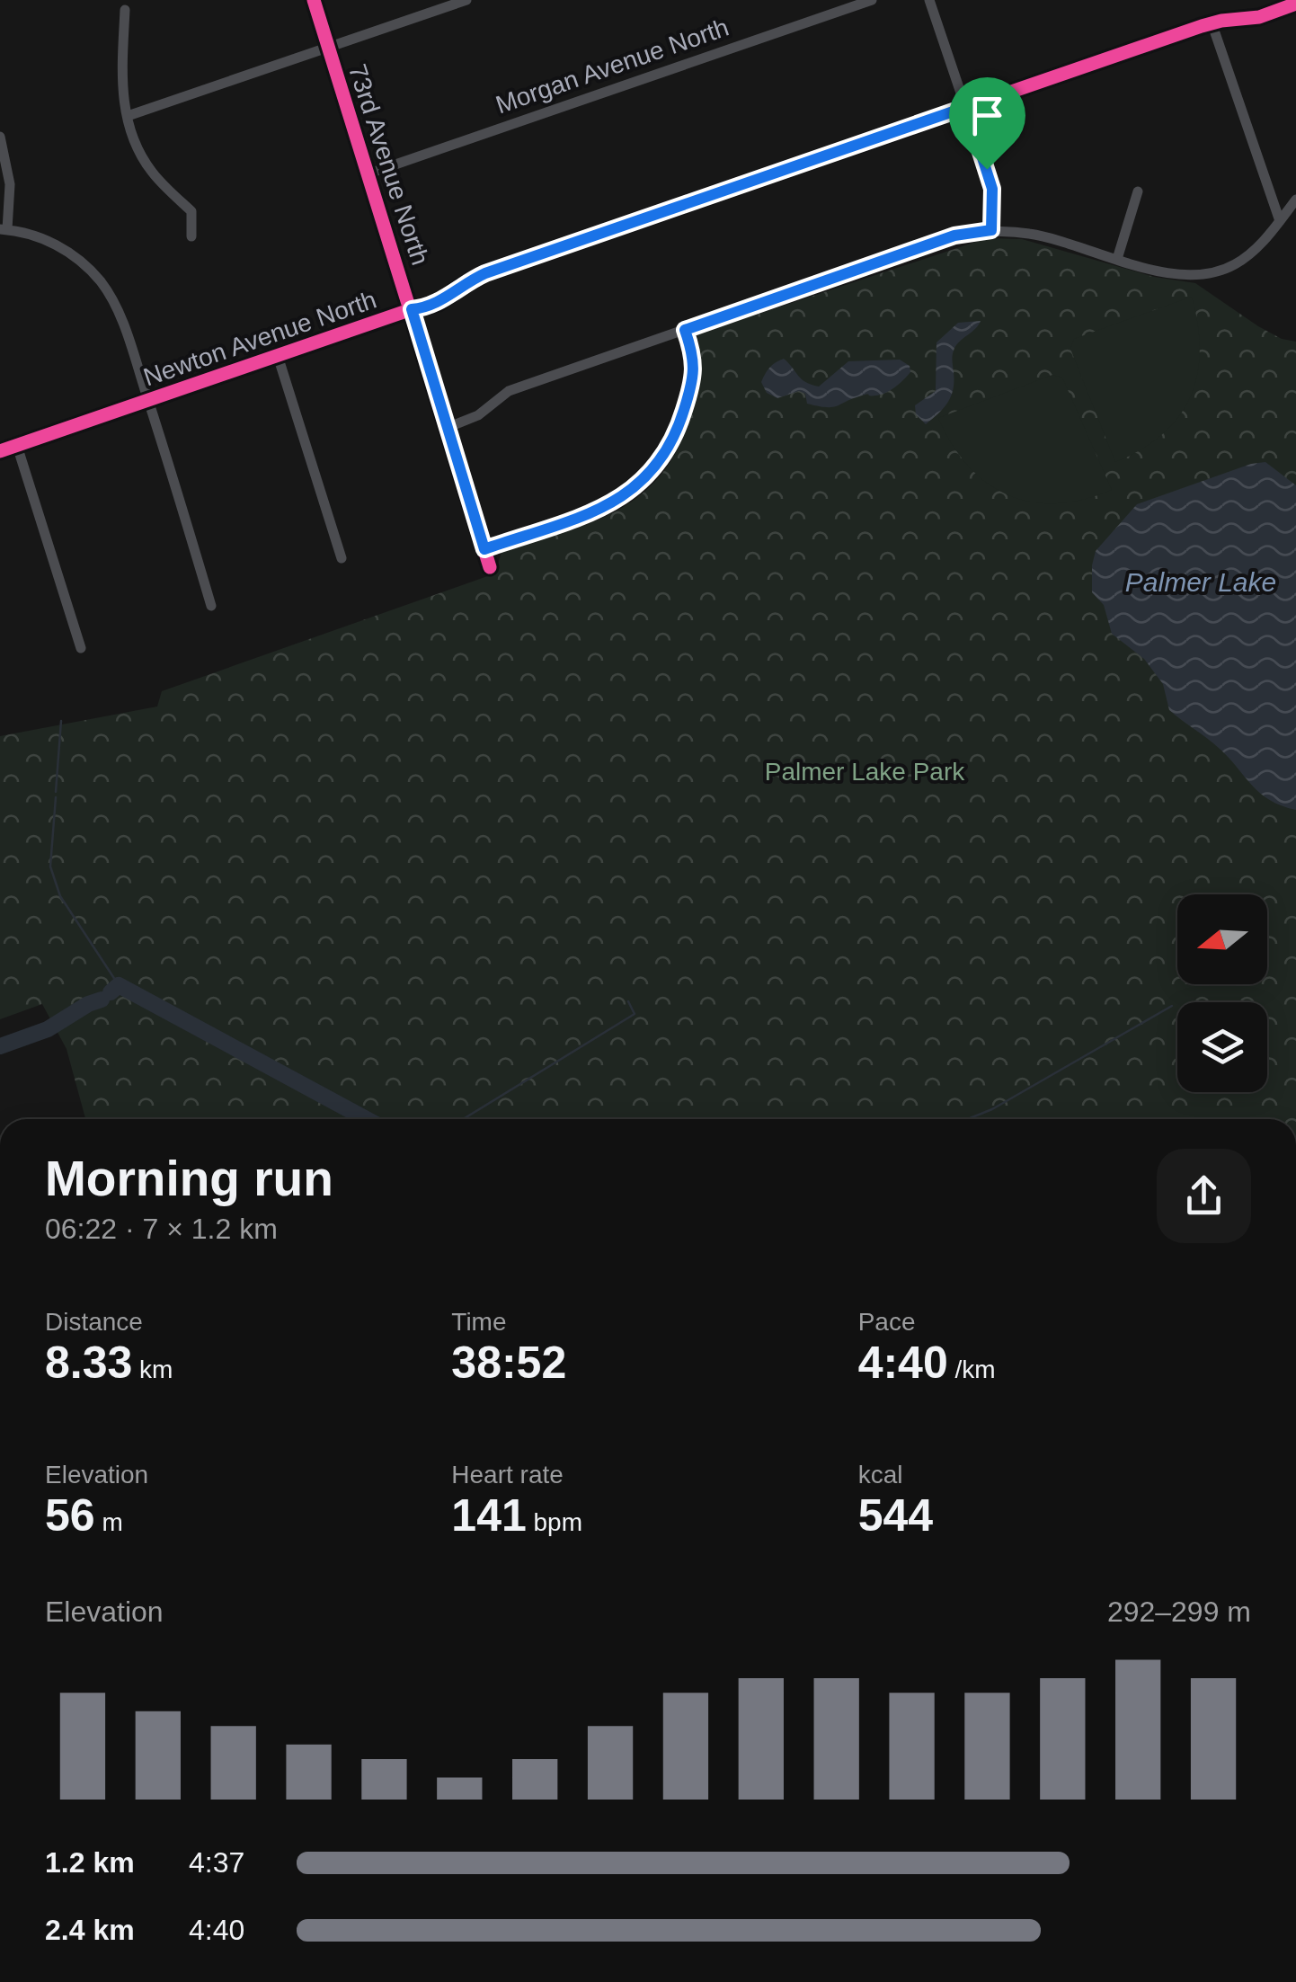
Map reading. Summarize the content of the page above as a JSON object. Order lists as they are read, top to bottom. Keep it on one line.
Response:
{"streets":{"street":["Morgan Avenue North","73rd Avenue North","Newton Avenue North"]},"crossings":[["Morgan Avenue North","73rd Avenue North"],["73rd Avenue North","Newton Avenue North"]],"water":["Palmer Lake"],"parks":["Palmer Lake Park"],"north":"left","page":{"heading":["Morning run","06:22 · 7 × 1.2 km"],"stats":[["Distance","8.33 km"],["Time","38:52"],["Pace","4:40 /km"],["Elevation","56 m"],["Heart rate","141 bpm"],["kcal","544"]],"chart":["Elevation","292–299 m"],"list":[{"name":"1.2 km","note":"4:37"},{"name":"2.4 km","note":"4:40"}]}}
